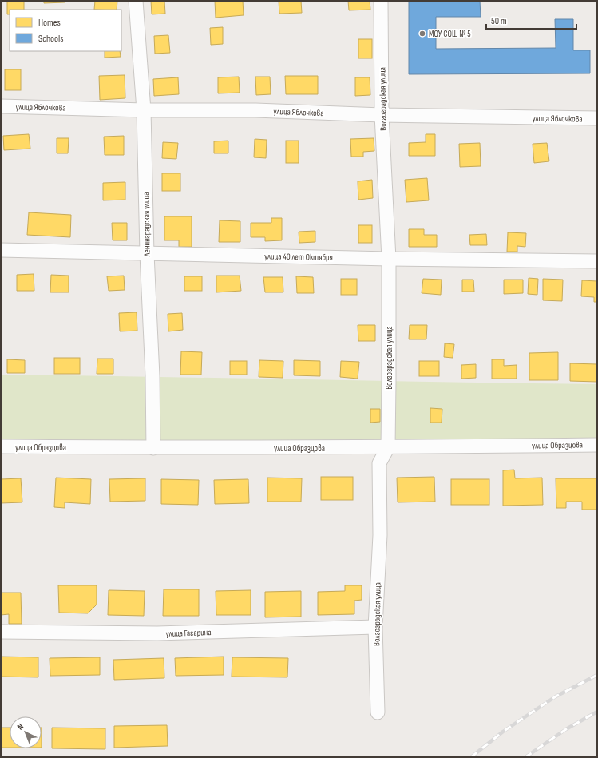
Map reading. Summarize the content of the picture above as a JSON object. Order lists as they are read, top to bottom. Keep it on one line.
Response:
{"streets":{"street":["Волгоградская улица","улица Яблочкова","Ленинградская улица","улица 40 лет Октября","улица Образцова","улица Гагарина"]},"crossings":[["Волгоградская улица","улица Яблочкова"],["Волгоградская улица","улица 40 лет Октября"],["Волгоградская улица","улица Образцова"],["Волгоградская улица","улица Гагарина"],["улица Яблочкова","Ленинградская улица"],["Ленинградская улица","улица 40 лет Октября"],["Ленинградская улица","улица Образцова"]],"places":["МОУ СОШ № 5"],"legend":["Homes","Schools"],"scale_bar":"50 m","north":"top left"}
